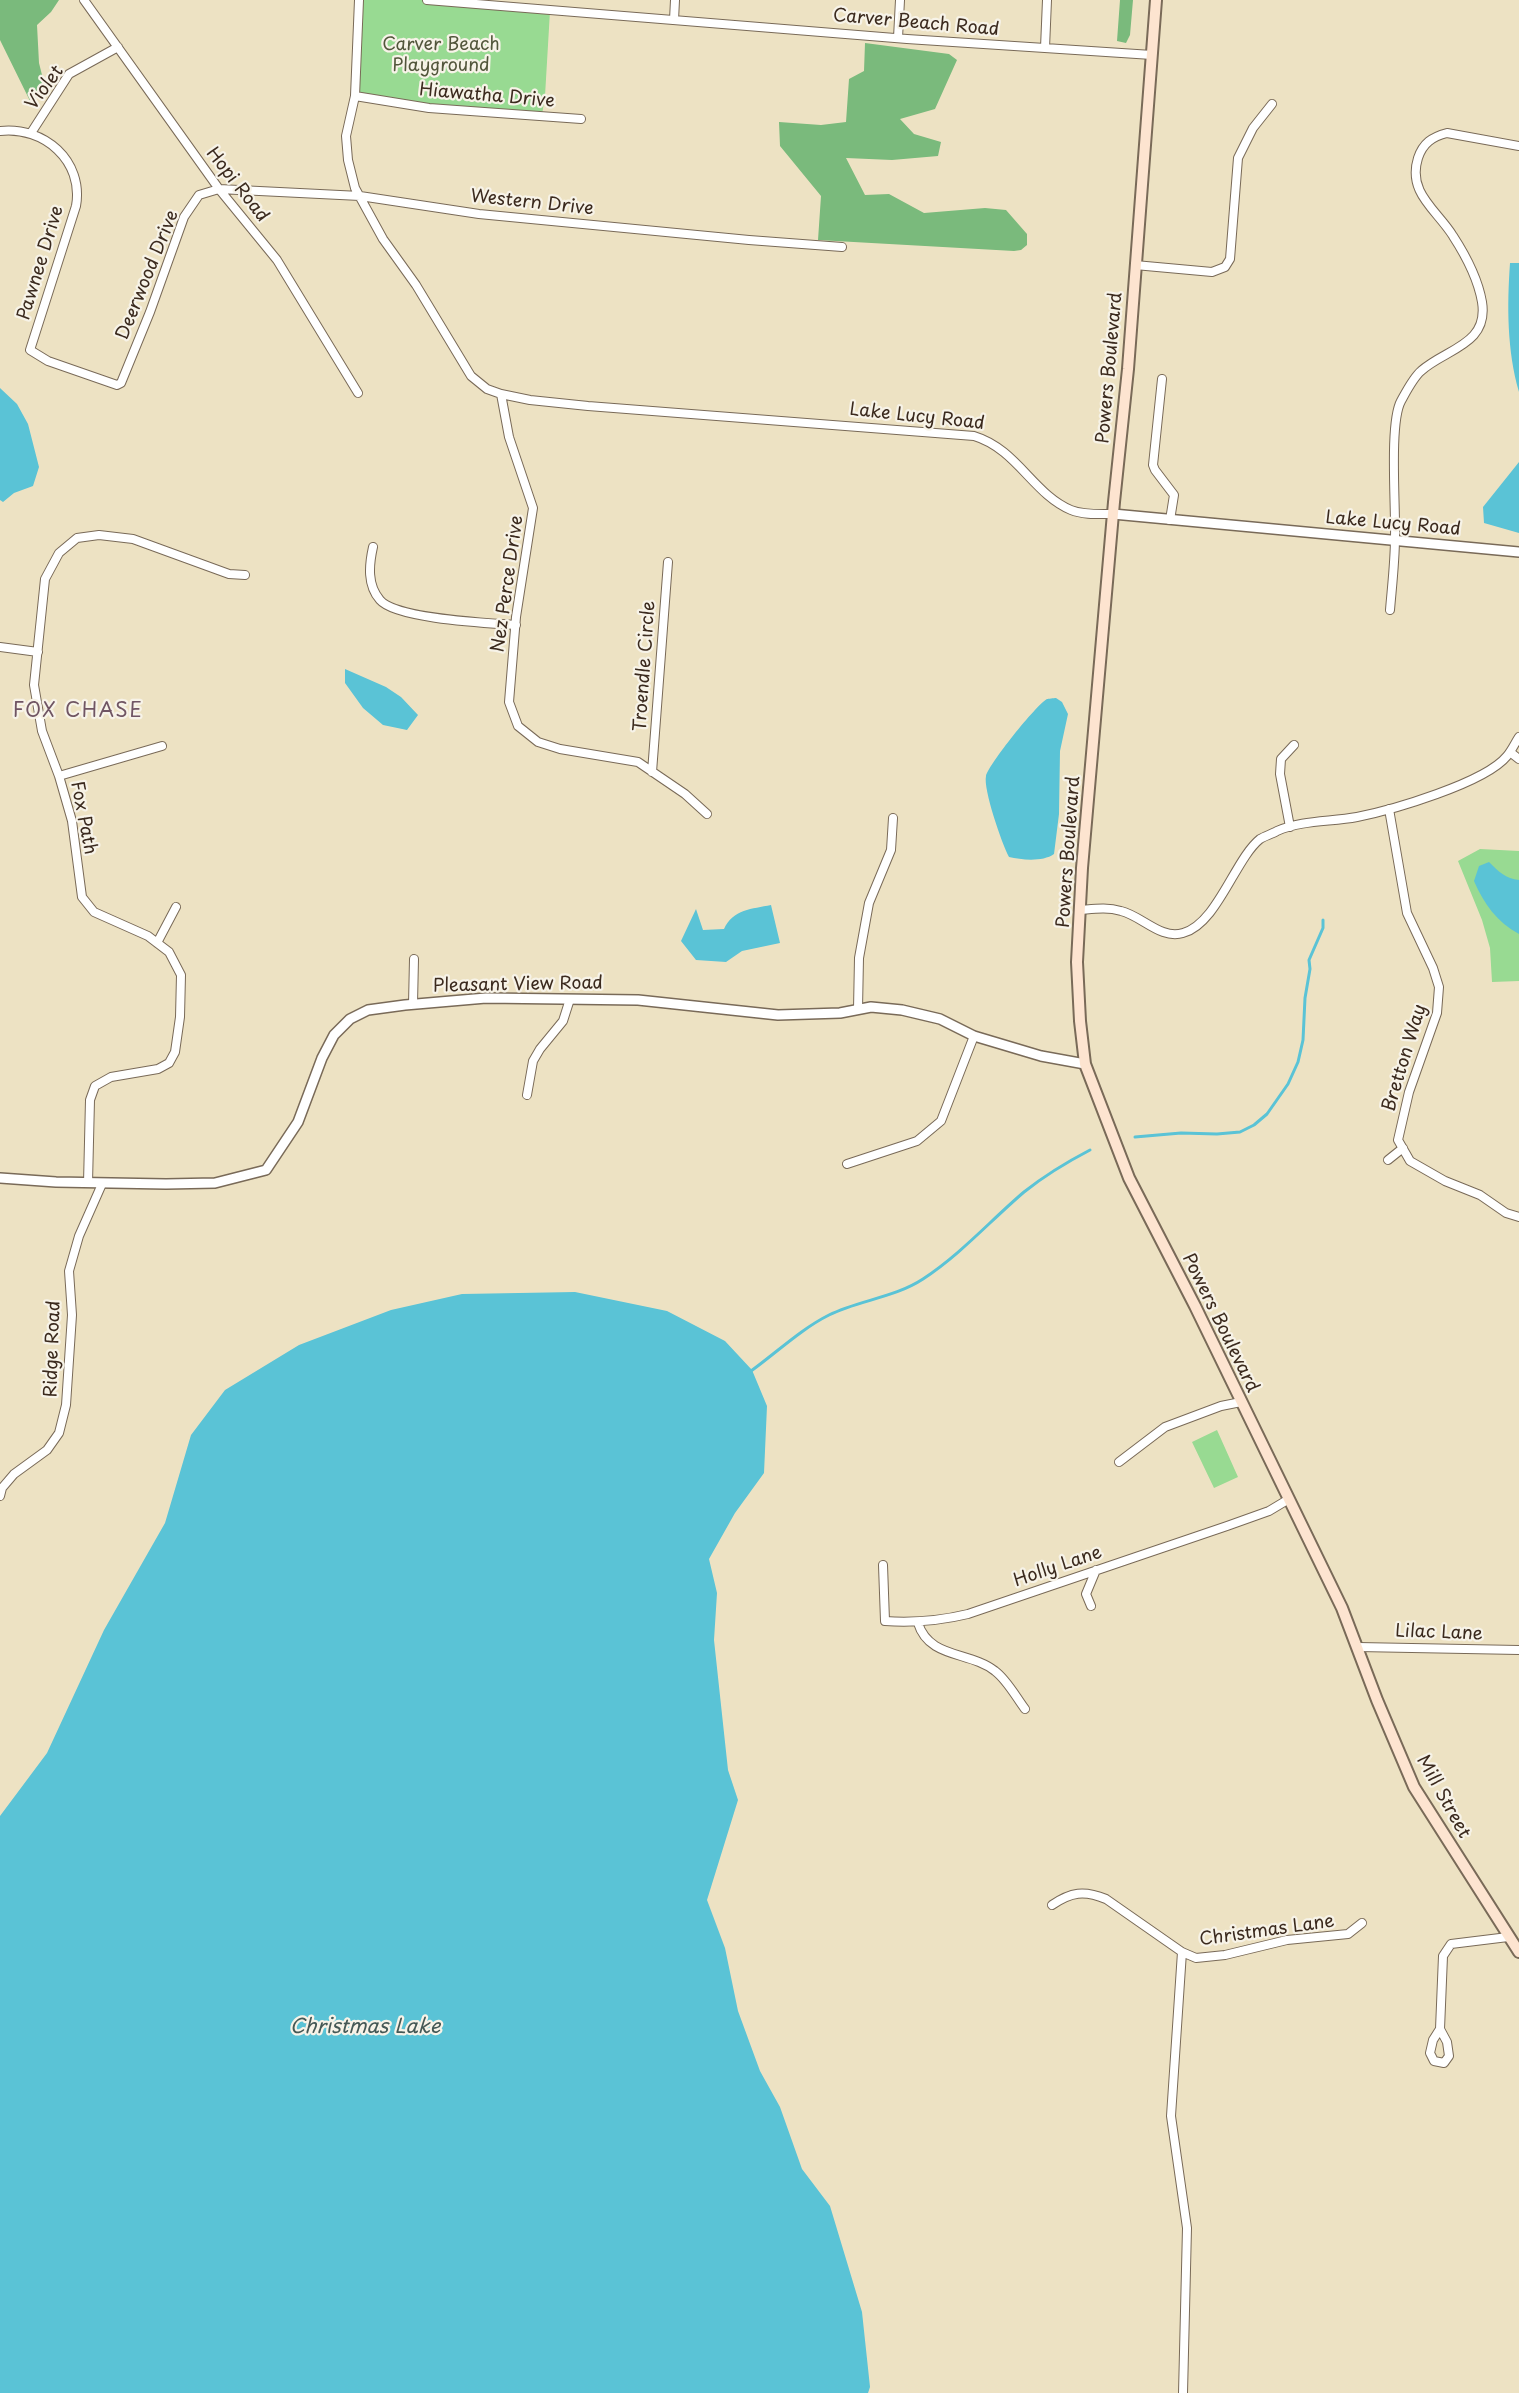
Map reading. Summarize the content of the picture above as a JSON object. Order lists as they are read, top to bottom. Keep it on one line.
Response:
{"streets":{"main road":["Powers Boulevard","Mill Street"],"street":["Carver Beach Road","Violet","Hiawatha Drive","Hopi Road","Western Drive","Pawnee Drive","Deerwood Drive","Lake Lucy Road","Nez Perce Drive","Troendle Circle","Fox Path","Pleasant View Road","Bretton Way","Ridge Road","Holly Lane","Lilac Lane","Christmas Lane"]},"crossings":[["Carver Beach Road","Powers Boulevard"],["Violet","Hopi Road"],["Violet","Pawnee Drive"],["Hopi Road","Western Drive"],["Hopi Road","Deerwood Drive"],["Western Drive","Deerwood Drive"],["Pawnee Drive","Deerwood Drive"],["Powers Boulevard","Lake Lucy Road"],["Powers Boulevard","Pleasant View Road"],["Powers Boulevard","Holly Lane"],["Powers Boulevard","Lilac Lane"],["Powers Boulevard","Mill Street"],["Lake Lucy Road","Nez Perce Drive"],["Nez Perce Drive","Troendle Circle"],["Fox Path","Pleasant View Road"],["Pleasant View Road","Ridge Road"],["Lilac Lane","Mill Street"]],"districts":["FOX CHASE"],"water":["Christmas Lake"],"parks":["Carver Beach Playground"]}
